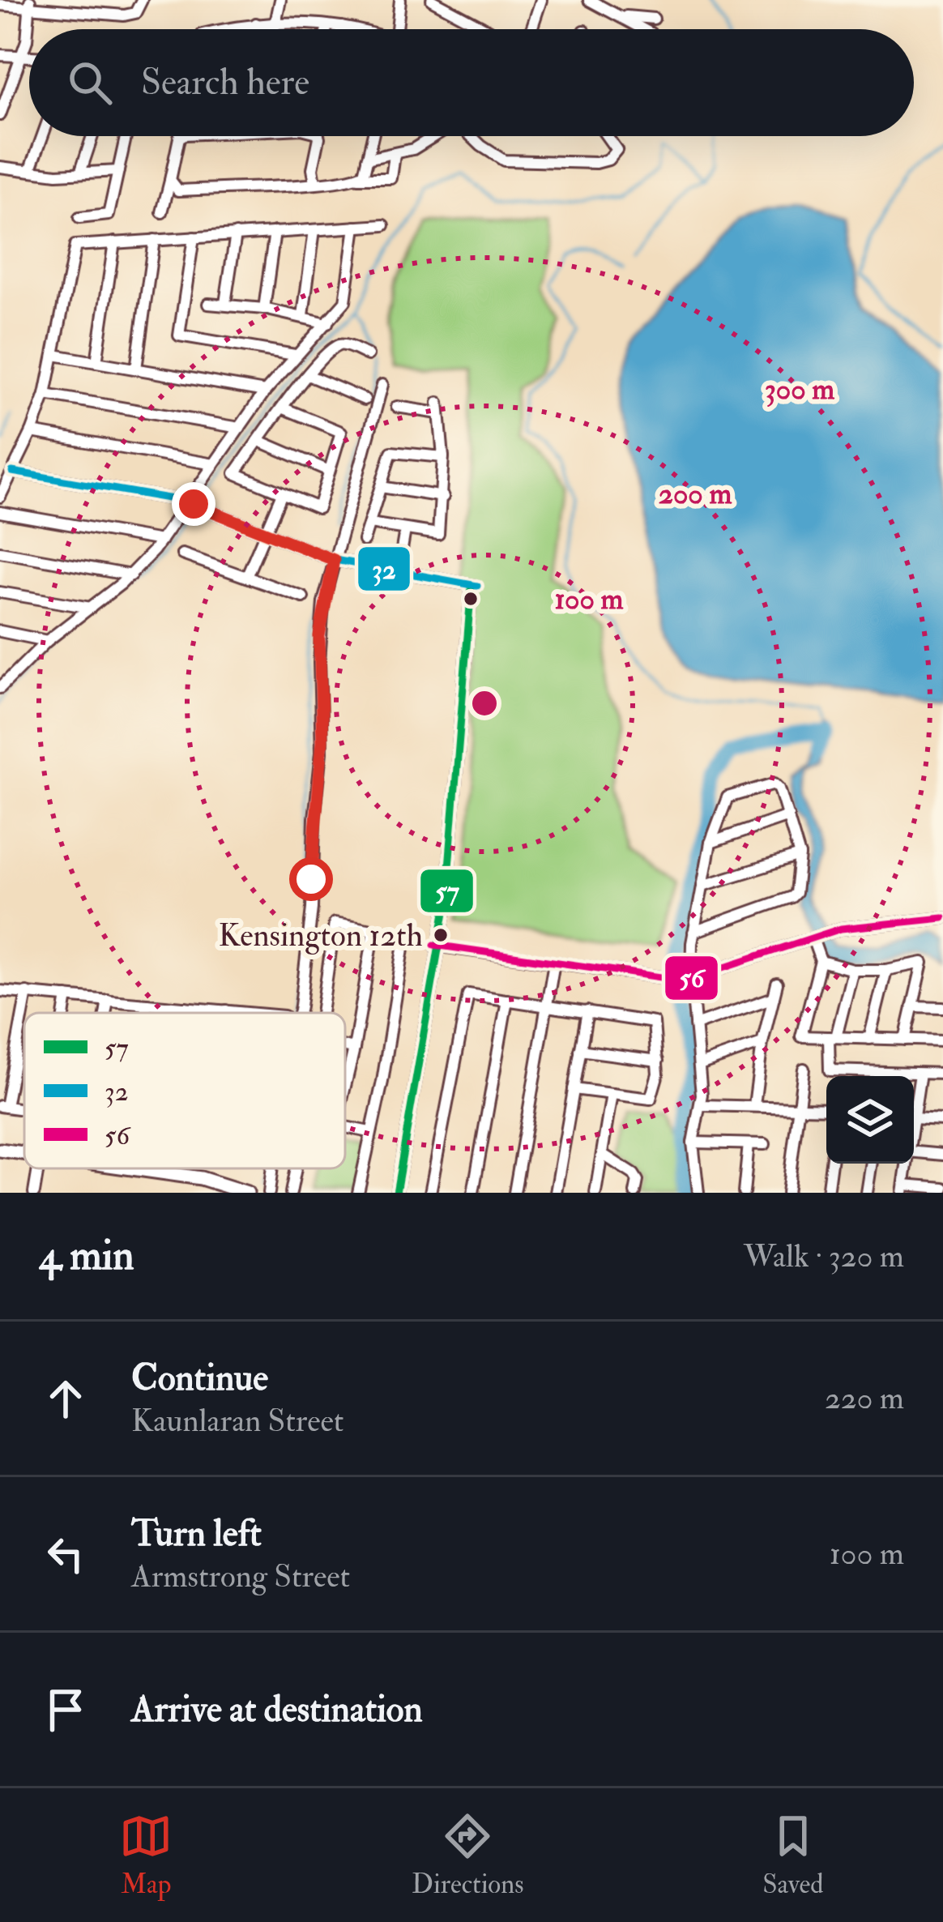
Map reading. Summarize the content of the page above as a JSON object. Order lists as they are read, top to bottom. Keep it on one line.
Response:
{"places":["Kensington 12th"],"lines":["transit line 32","transit line 57","transit line 56"],"legend":["57","32","56"],"page":{"search":"Search here","heading":["4 min","Walk · 320 m"],"list":[["Continue","Kaunlaran Street","220 m"],["Turn left","Armstrong Street","100 m"],"Arrive at destination"],"nav":["Map","Directions","Saved"]},"rings":["300 m","200 m","100 m"]}
